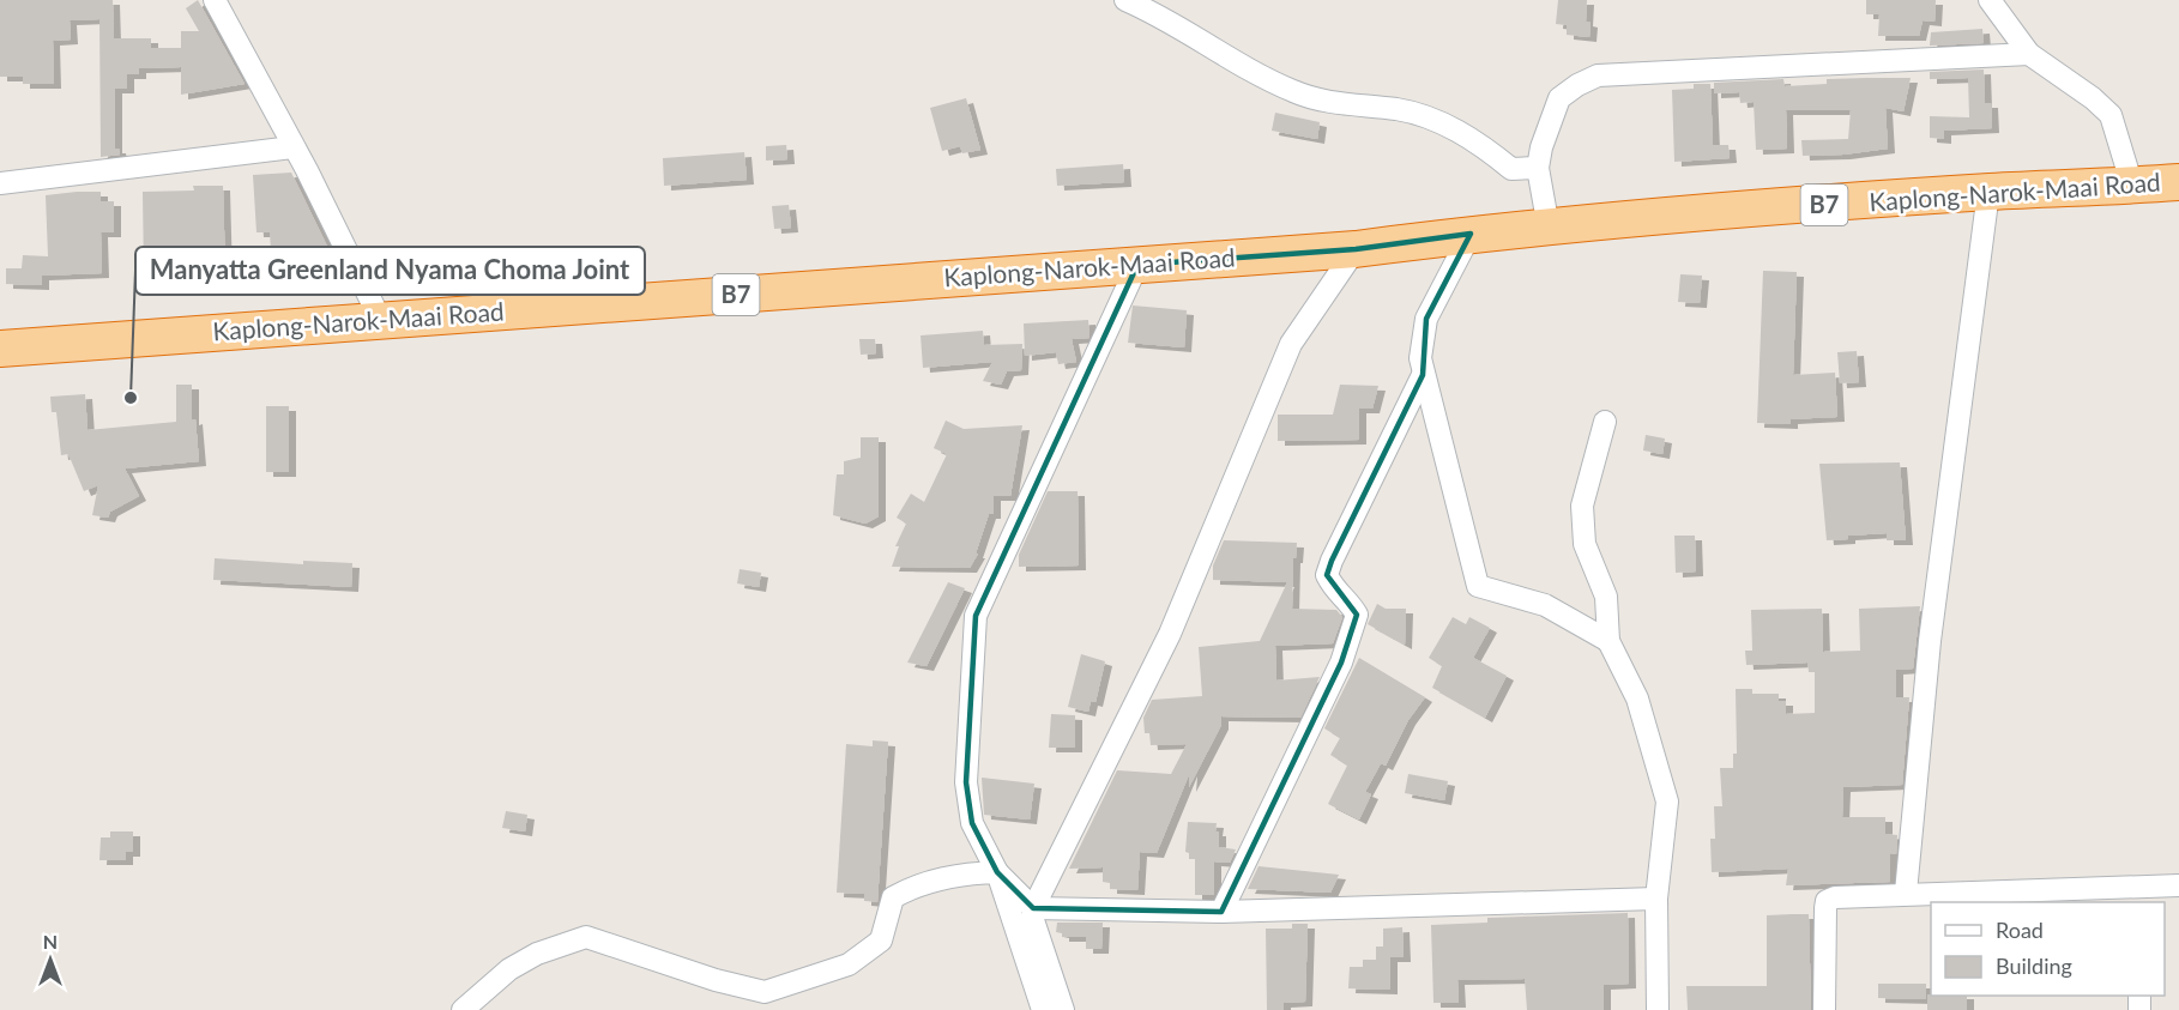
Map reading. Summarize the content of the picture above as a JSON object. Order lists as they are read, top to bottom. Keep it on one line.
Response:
{"streets":{"highway":["Kaplong-Narok-Maai Road","B7"]},"places":["Manyatta Greenland Nyama Choma Joint"],"legend":["Road","Building"],"north":"top"}
